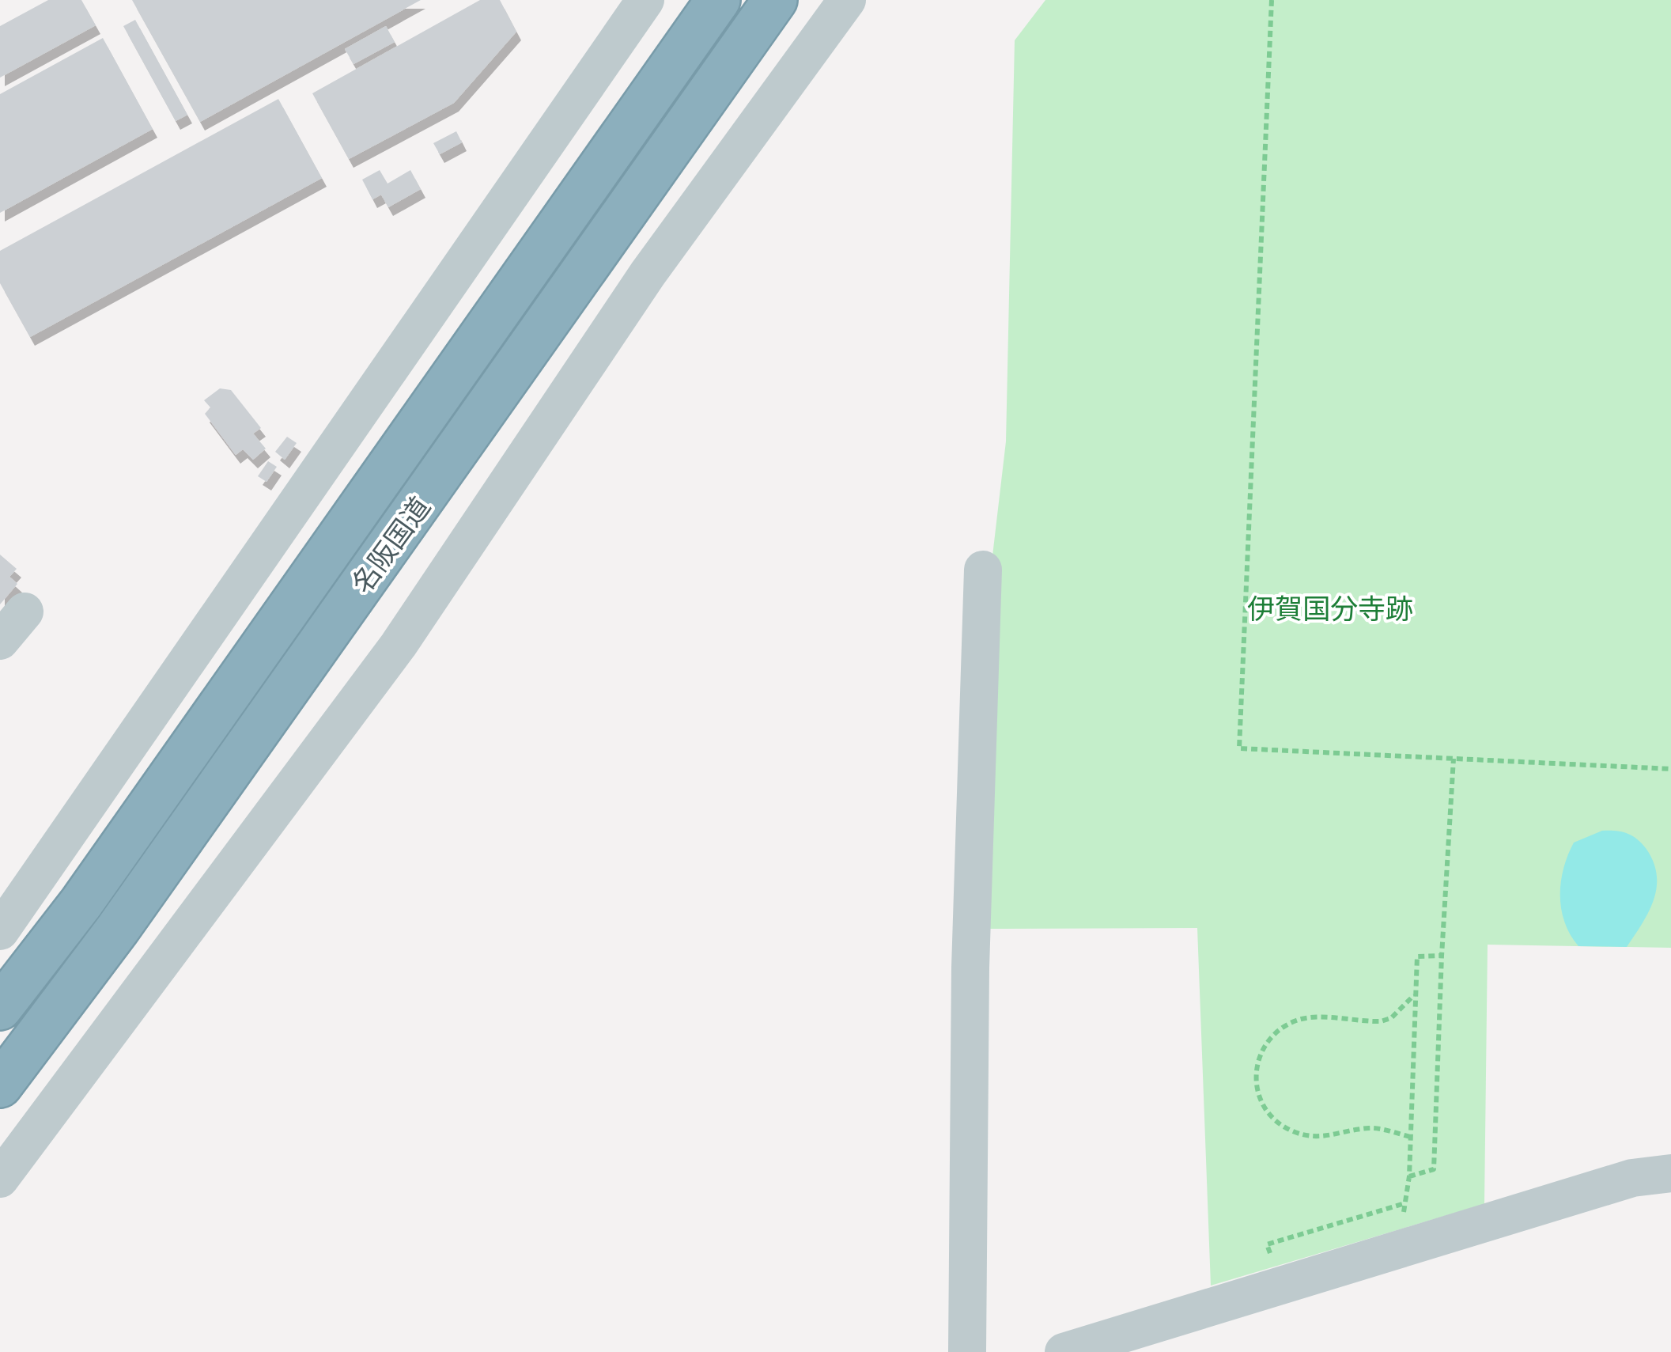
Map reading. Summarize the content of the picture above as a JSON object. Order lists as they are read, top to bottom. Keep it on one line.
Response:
{"streets":{"highway":["名阪国道"]},"parks":["伊賀国分寺跡"]}
